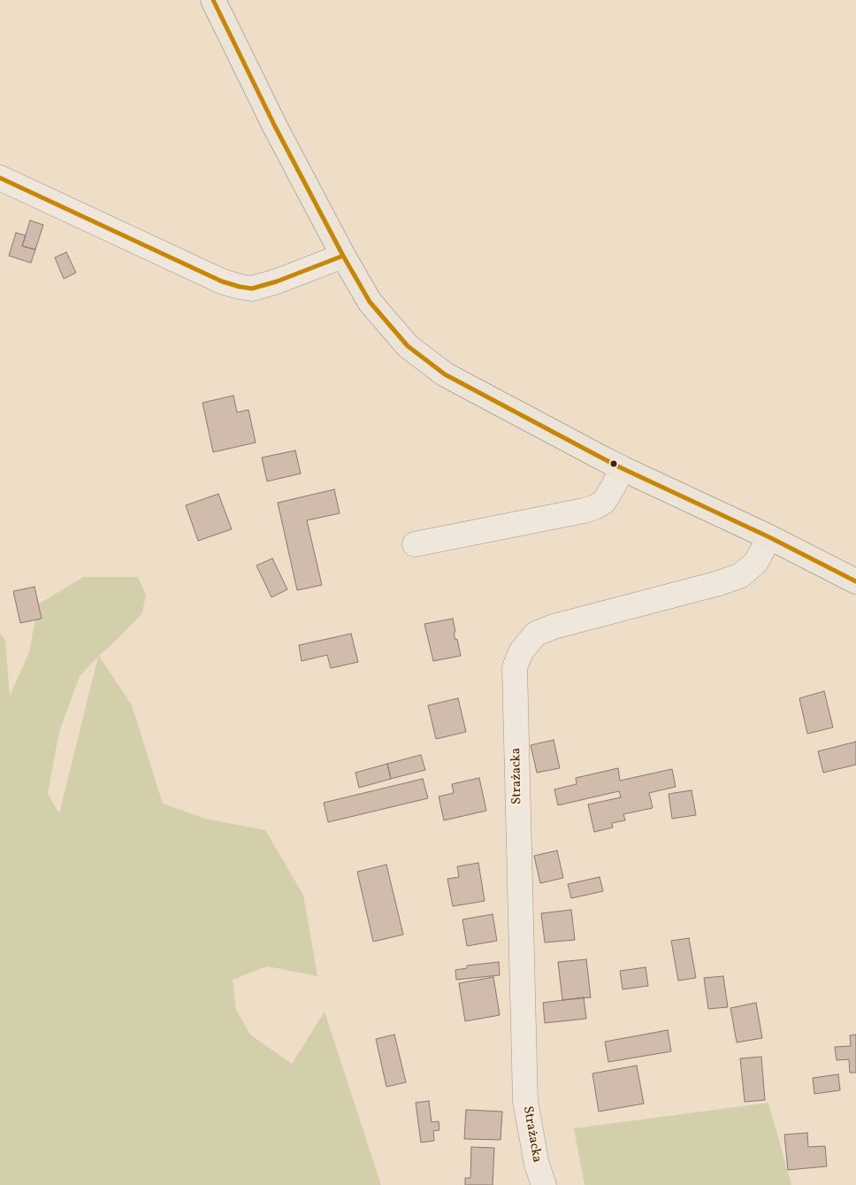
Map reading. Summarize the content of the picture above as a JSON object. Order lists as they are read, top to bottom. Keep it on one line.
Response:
{"streets":{"street":["Strażacka"]}}
